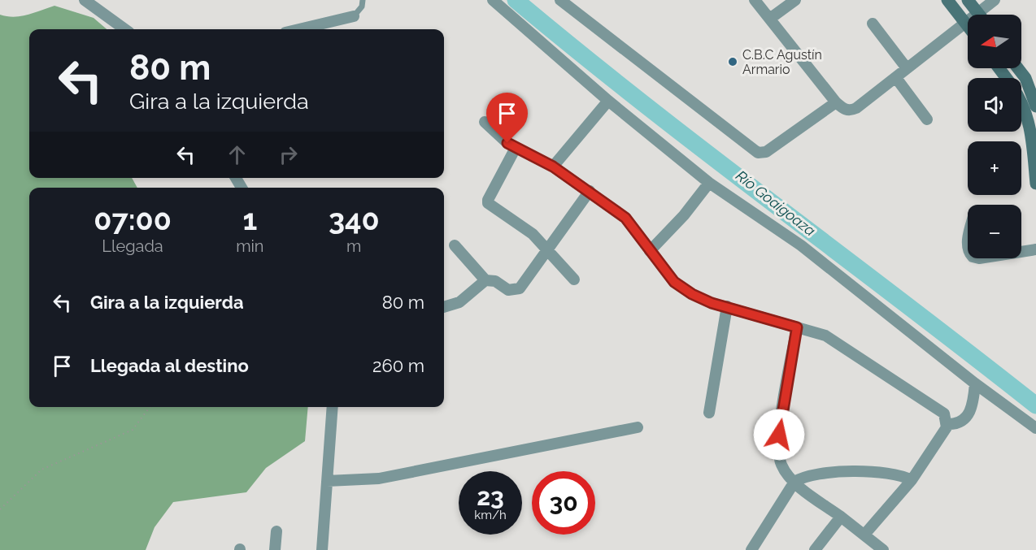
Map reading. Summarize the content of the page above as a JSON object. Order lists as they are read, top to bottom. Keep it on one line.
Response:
{"water":["Río Goaigoaza"],"places":["C.B.C Agustín Armario"],"north":"left","page":{"map_buttons":["+","−"],"turn":["80 m","Gira a la izquierda"],"eta":["07:00","Llegada","1","min","340","m"],"list":[{"name":"Gira a la izquierda","value":"80 m"},{"name":"Llegada al destino","value":"260 m"}],"speed":"23 km/h","limit":"30"}}
